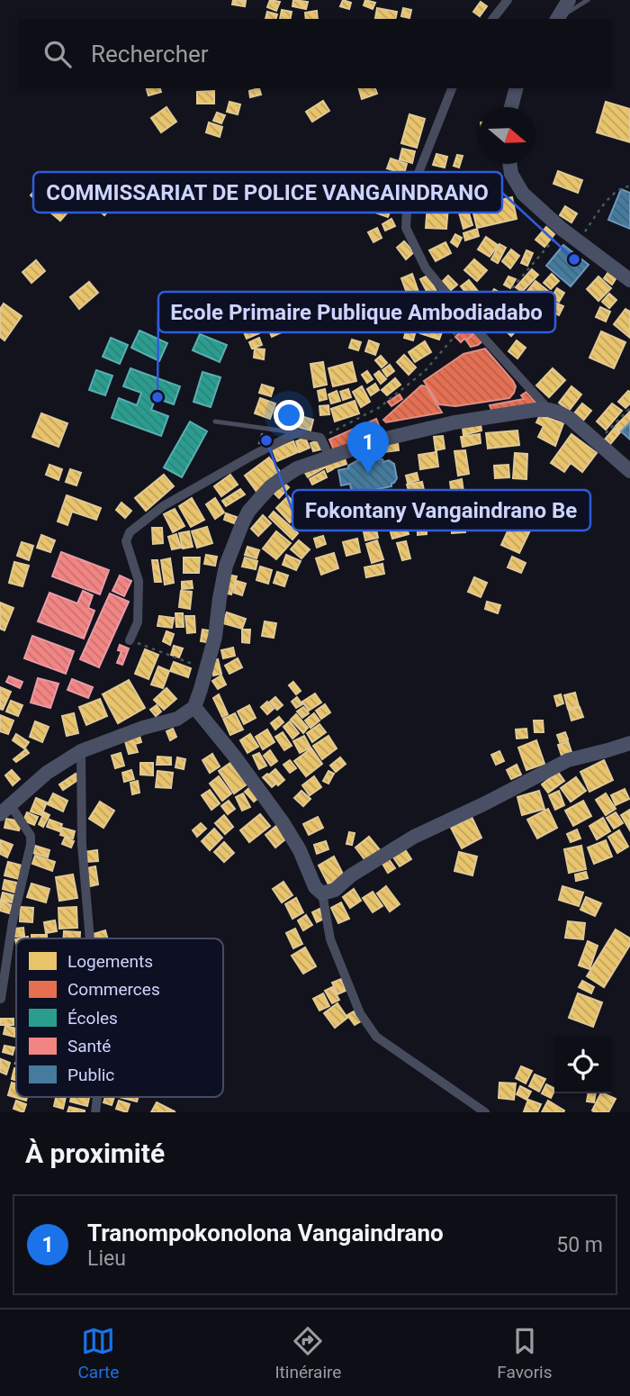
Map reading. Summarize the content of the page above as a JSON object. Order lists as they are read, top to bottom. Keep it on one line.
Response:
{"places":["COMMISSARIAT DE POLICE VANGAINDRANO","Ecole Primaire Publique Ambodiadabo","Fokontany Vangaindrano Be"],"legend":["Logements","Commerces","Écoles","Santé","Public"],"north":"right","page":{"search":"Rechercher","pins":"1","heading":"À proximité","list":[{"mark":"1","name":"Tranompokonolona Vangaindrano","note":"Lieu","value":"50 m"}],"nav":["Carte","Itinéraire","Favoris"]}}
